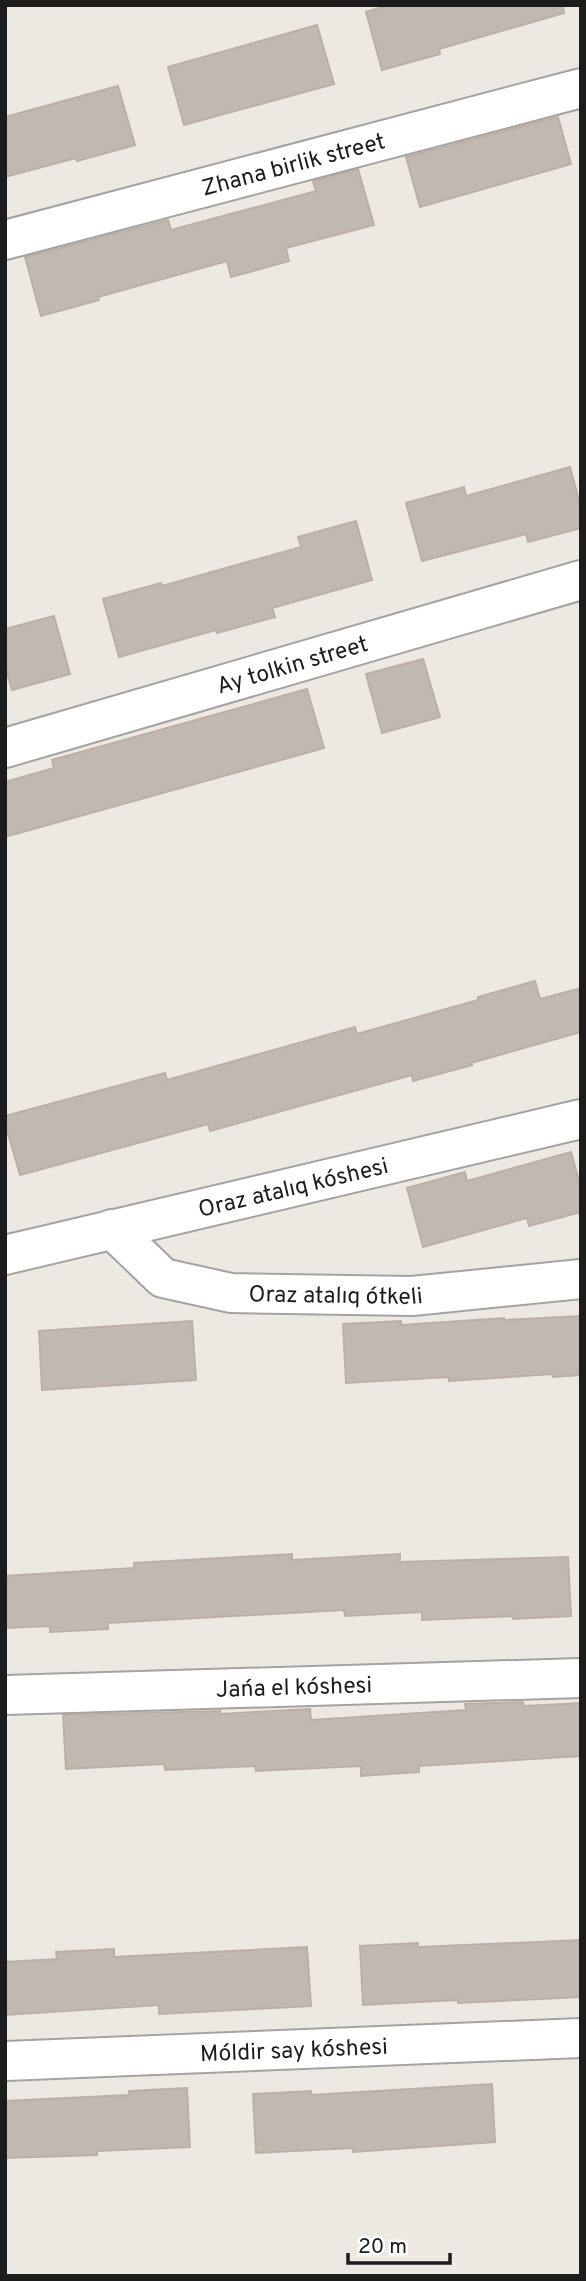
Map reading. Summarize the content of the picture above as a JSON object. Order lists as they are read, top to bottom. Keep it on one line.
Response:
{"streets":{"street":["Zhana birlik street","Ay tolkin street","Oraz atalıq kóshesi","Oraz atalıq ótkeli","Jańa el kóshesi","Móldir say kóshesi"]},"crossings":[["Oraz atalıq kóshesi","Oraz atalıq ótkeli"]],"scale_bar":"20 m"}
